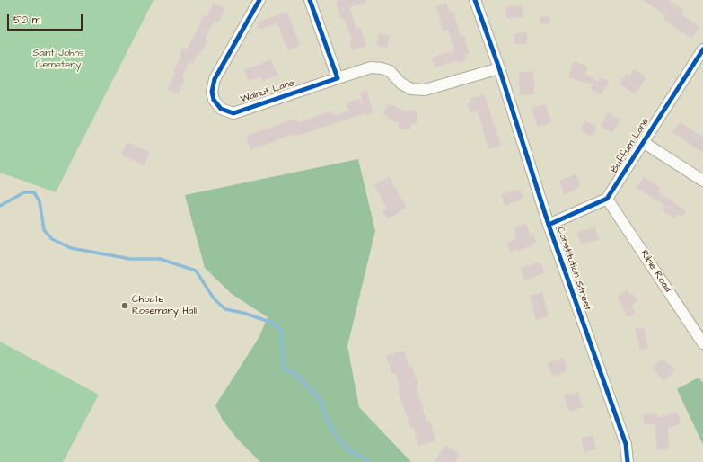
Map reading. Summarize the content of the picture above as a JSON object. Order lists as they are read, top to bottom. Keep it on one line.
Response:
{"streets":{"street":["Walnut Lane","Buffum Lane","Constitution Street","Ribie Road"]},"crossings":[["Walnut Lane","Constitution Street"],["Buffum Lane","Ribie Road"]],"parks":["Saint Johns Cemetery"],"places":["Choate Rosemary Hall"],"scale_bar":"50 m"}
